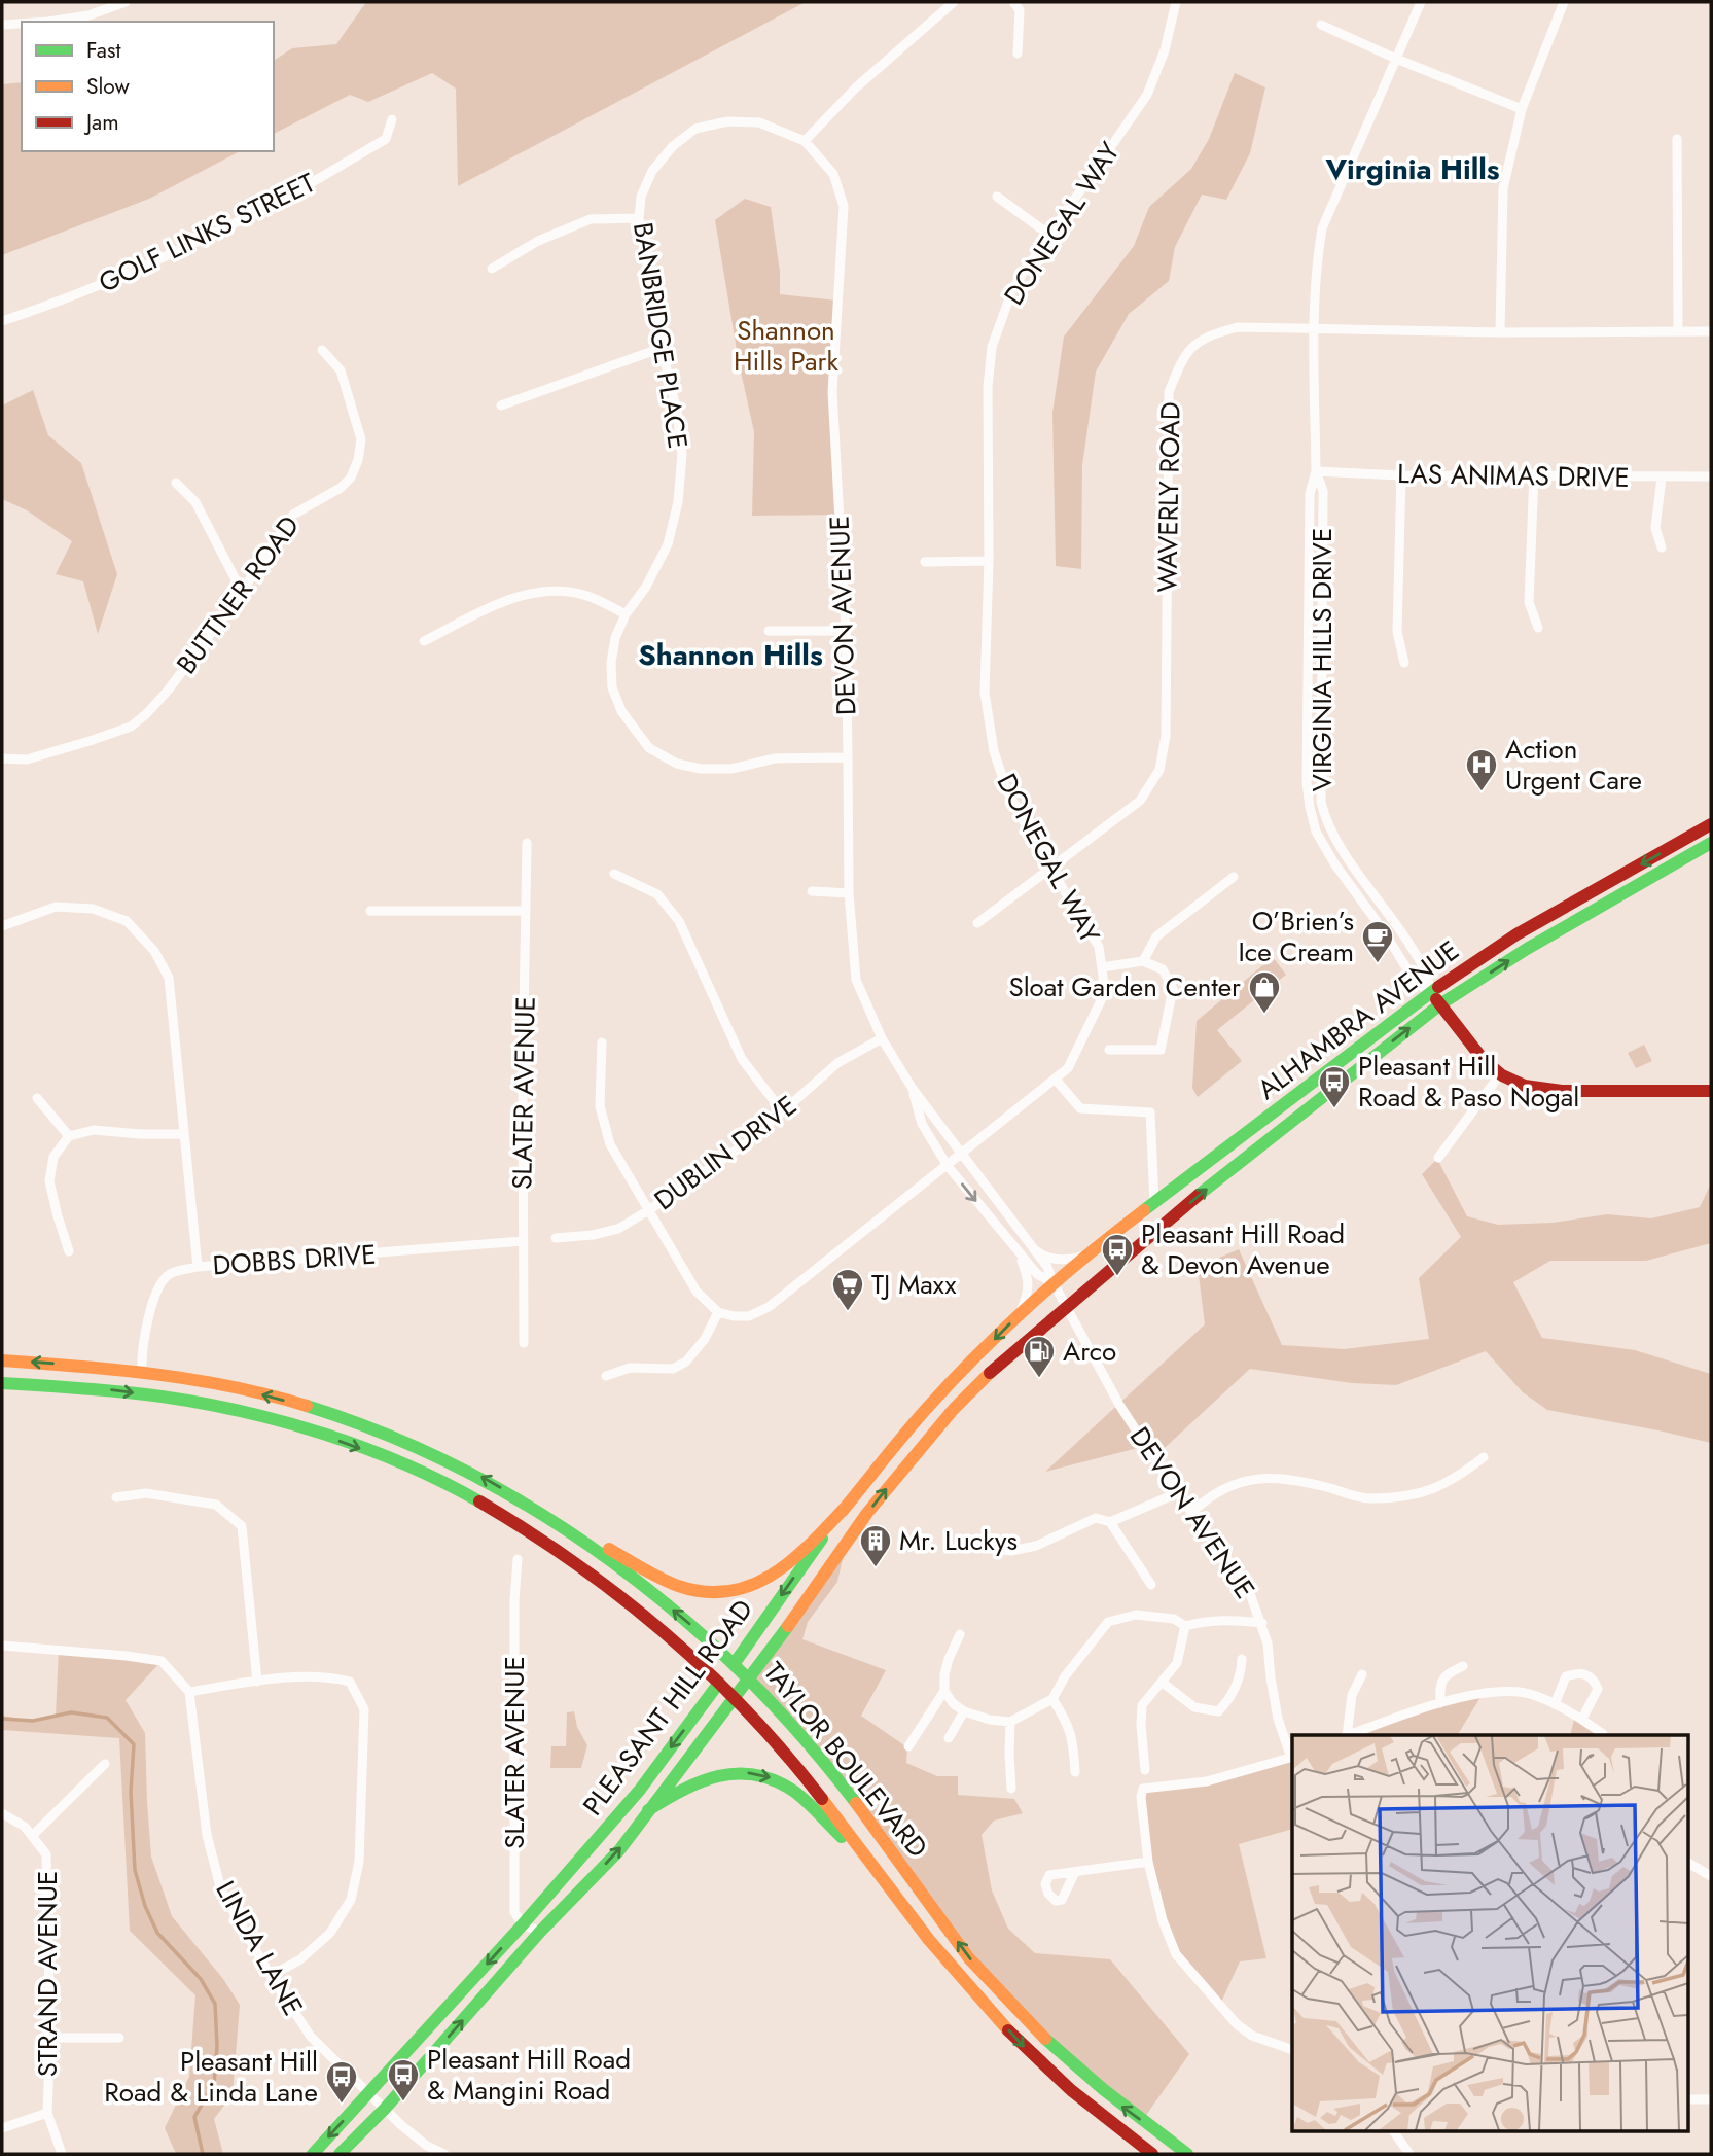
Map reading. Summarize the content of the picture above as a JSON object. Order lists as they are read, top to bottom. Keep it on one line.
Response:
{"streets":{"main road":["ALHAMBRA AVENUE","PLEASANT HILL ROAD","TAYLOR BOULEVARD"],"street":["DONEGAL WAY","GOLF LINKS STREET","BANBRIDGE PLACE","LAS ANIMAS DRIVE","WAVERLY ROAD","BUTTNER ROAD","DEVON AVENUE","VIRGINIA HILLS DRIVE","SLATER AVENUE","DUBLIN DRIVE","DOBBS DRIVE","LINDA LANE","STRAND AVENUE"]},"crossings":[["DONEGAL WAY","WAVERLY ROAD"],["DONEGAL WAY","DEVON AVENUE"],["BANBRIDGE PLACE","DEVON AVENUE"],["LAS ANIMAS DRIVE","VIRGINIA HILLS DRIVE"],["WAVERLY ROAD","VIRGINIA HILLS DRIVE"],["DEVON AVENUE","ALHAMBRA AVENUE"],["DEVON AVENUE","DUBLIN DRIVE"],["DEVON AVENUE","PLEASANT HILL ROAD"],["VIRGINIA HILLS DRIVE","ALHAMBRA AVENUE"],["ALHAMBRA AVENUE","PLEASANT HILL ROAD"],["SLATER AVENUE","DOBBS DRIVE"],["SLATER AVENUE","PLEASANT HILL ROAD"],["DOBBS DRIVE","TAYLOR BOULEVARD"],["PLEASANT HILL ROAD","TAYLOR BOULEVARD"],["PLEASANT HILL ROAD","LINDA LANE"]],"districts":["Virginia Hills","Shannon Hills"],"parks":["Shannon Hills Park"],"places":{"hospital":["Action Urgent Care"],"cafe":["O’Brien’s Ice Cream"],"shop":["Sloat Garden Center"],"bus stop":["Pleasant Hill Road & Paso Nogal","Pleasant Hill Road & Devon Avenue","Pleasant Hill Road & Mangini Road","Pleasant Hill Road & Linda Lane"],"supermarket":["TJ Maxx"],"fuel station":["Arco"],"building":["Mr. Luckys"]},"legend":["Fast","Slow","Jam"]}
